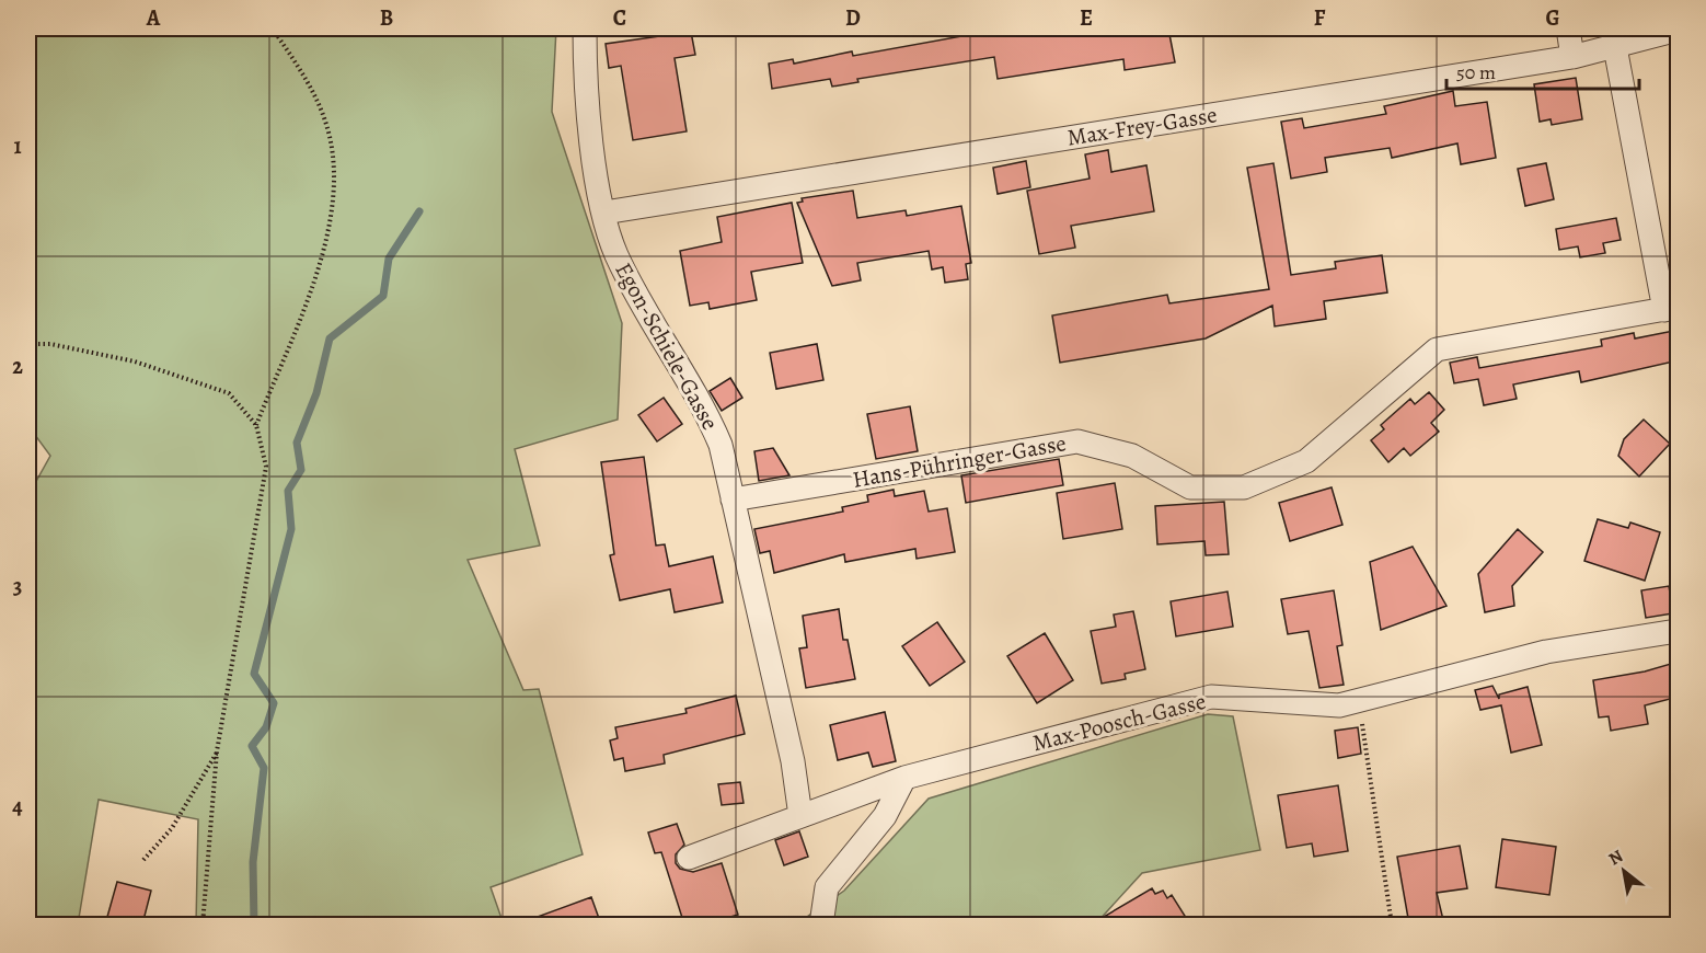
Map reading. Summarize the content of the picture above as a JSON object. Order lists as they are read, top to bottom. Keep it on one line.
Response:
{"streets":{"street":["Max-Frey-Gasse","Egon-Schiele-Gasse","Hans-Pühringer-Gasse","Max-Poosch-Gasse"]},"crossings":[["Max-Frey-Gasse","Egon-Schiele-Gasse"],["Egon-Schiele-Gasse","Hans-Pühringer-Gasse"],["Egon-Schiele-Gasse","Max-Poosch-Gasse"]],"scale_bar":"50 m","north":"top left","grid":{"columns":["A","B","C","D","E","F","G"],"rows":["1","2","3","4"]}}
